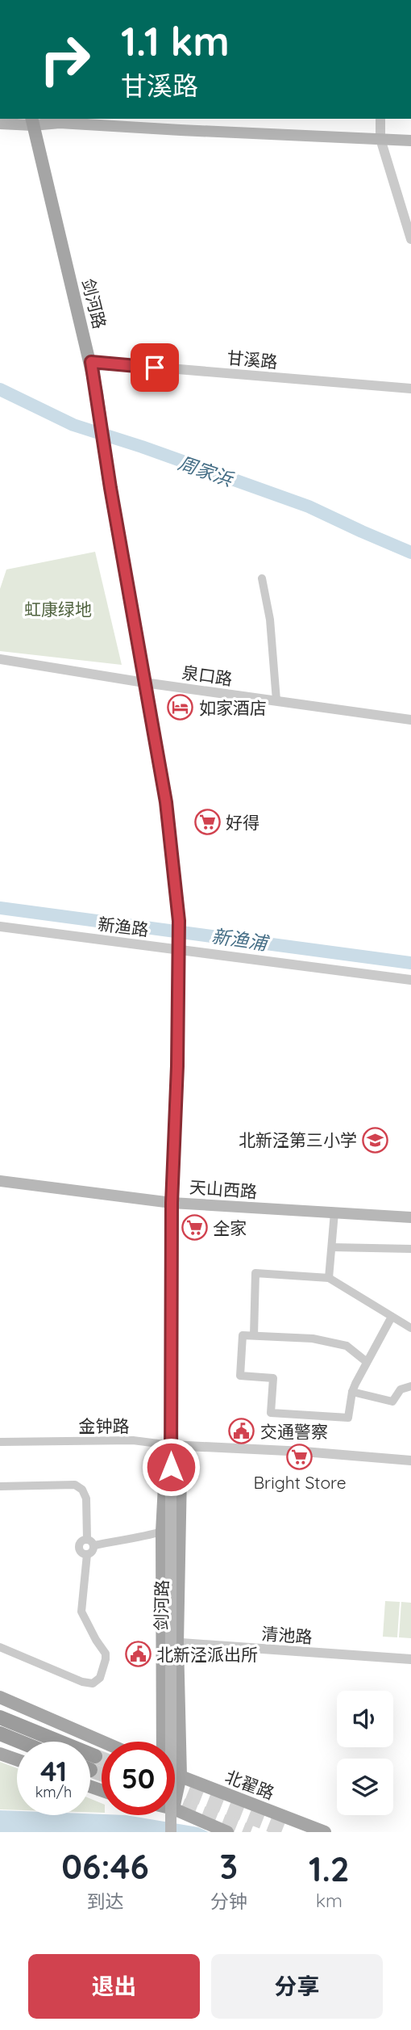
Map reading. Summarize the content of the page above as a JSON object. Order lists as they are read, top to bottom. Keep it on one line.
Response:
{"streets":{"main road":["剑河路","天山西路","北翟路"],"street":["甘溪路","泉口路","新渔路","金钟路","清池路"]},"crossings":[["剑河路","甘溪路"],["剑河路","泉口路"],["剑河路","新渔路"],["剑河路","天山西路"],["剑河路","金钟路"],["剑河路","清池路"],["剑河路","北翟路"]],"water":["周家浜","新渔浦"],"parks":["虹康绿地"],"places":{"hotel":["如家酒店"],"supermarket":["好得","全家","Bright Store"],"school or university":["北新泾第三小学"],"public building":["交通警察","北新泾派出所"]},"page":{"turn":["1.1 km","甘溪路"],"speed":"41 km/h","limit":"50","eta":["06:46","到达","3","分钟","1.2","km"],"buttons":["退出","分享"]}}
